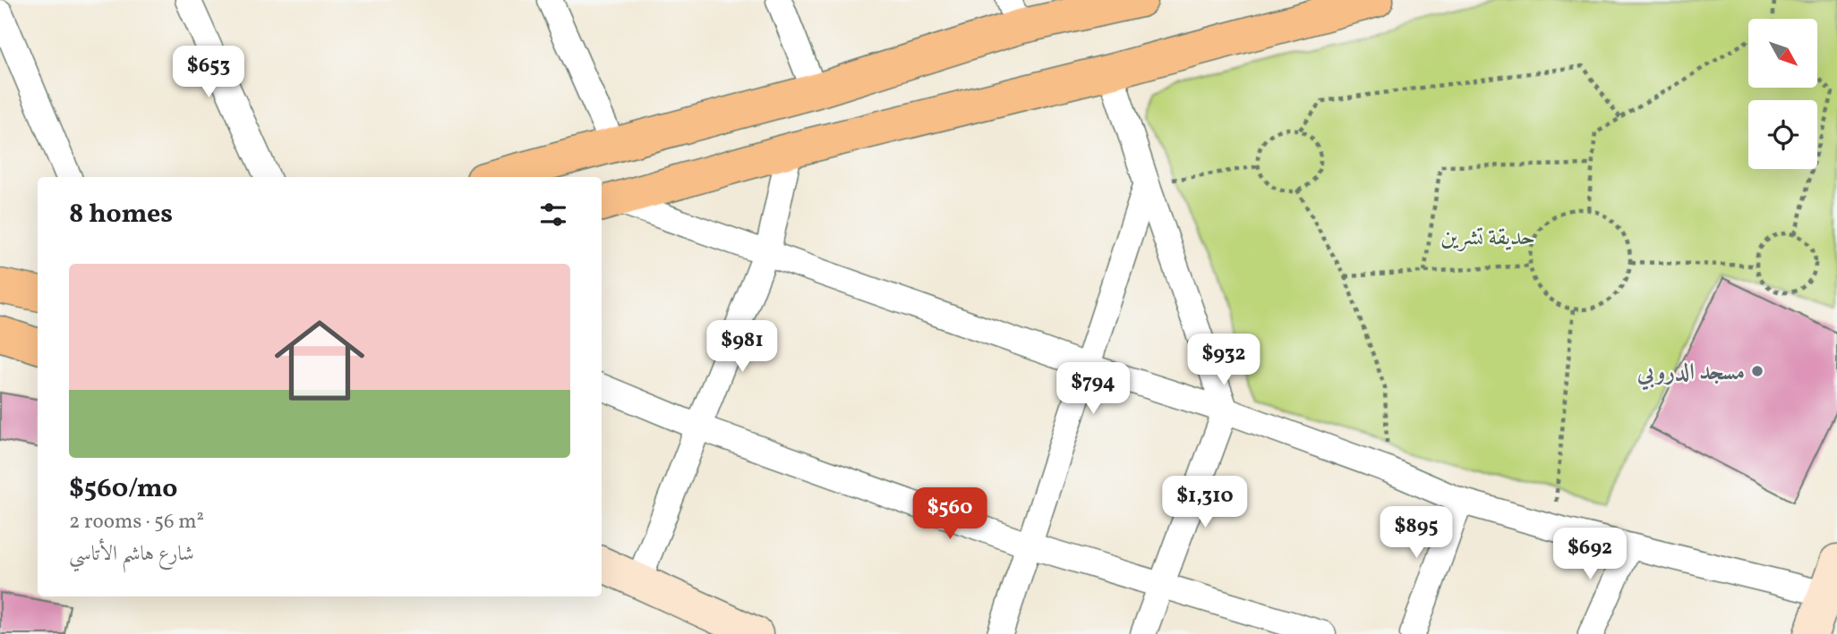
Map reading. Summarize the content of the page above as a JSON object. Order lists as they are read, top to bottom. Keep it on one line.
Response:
{"parks":["حديقة تشرين"],"places":["مسجد الدروبي"],"north":"bottom right","page":{"price":["$653","$981","$932","$794","$1,310","$560","$895","$692"],"heading":"8 homes","list":[{"name":"$560/mo","note":"2 rooms · 56 m² · شارع هاشم الأتاسي"}]}}
